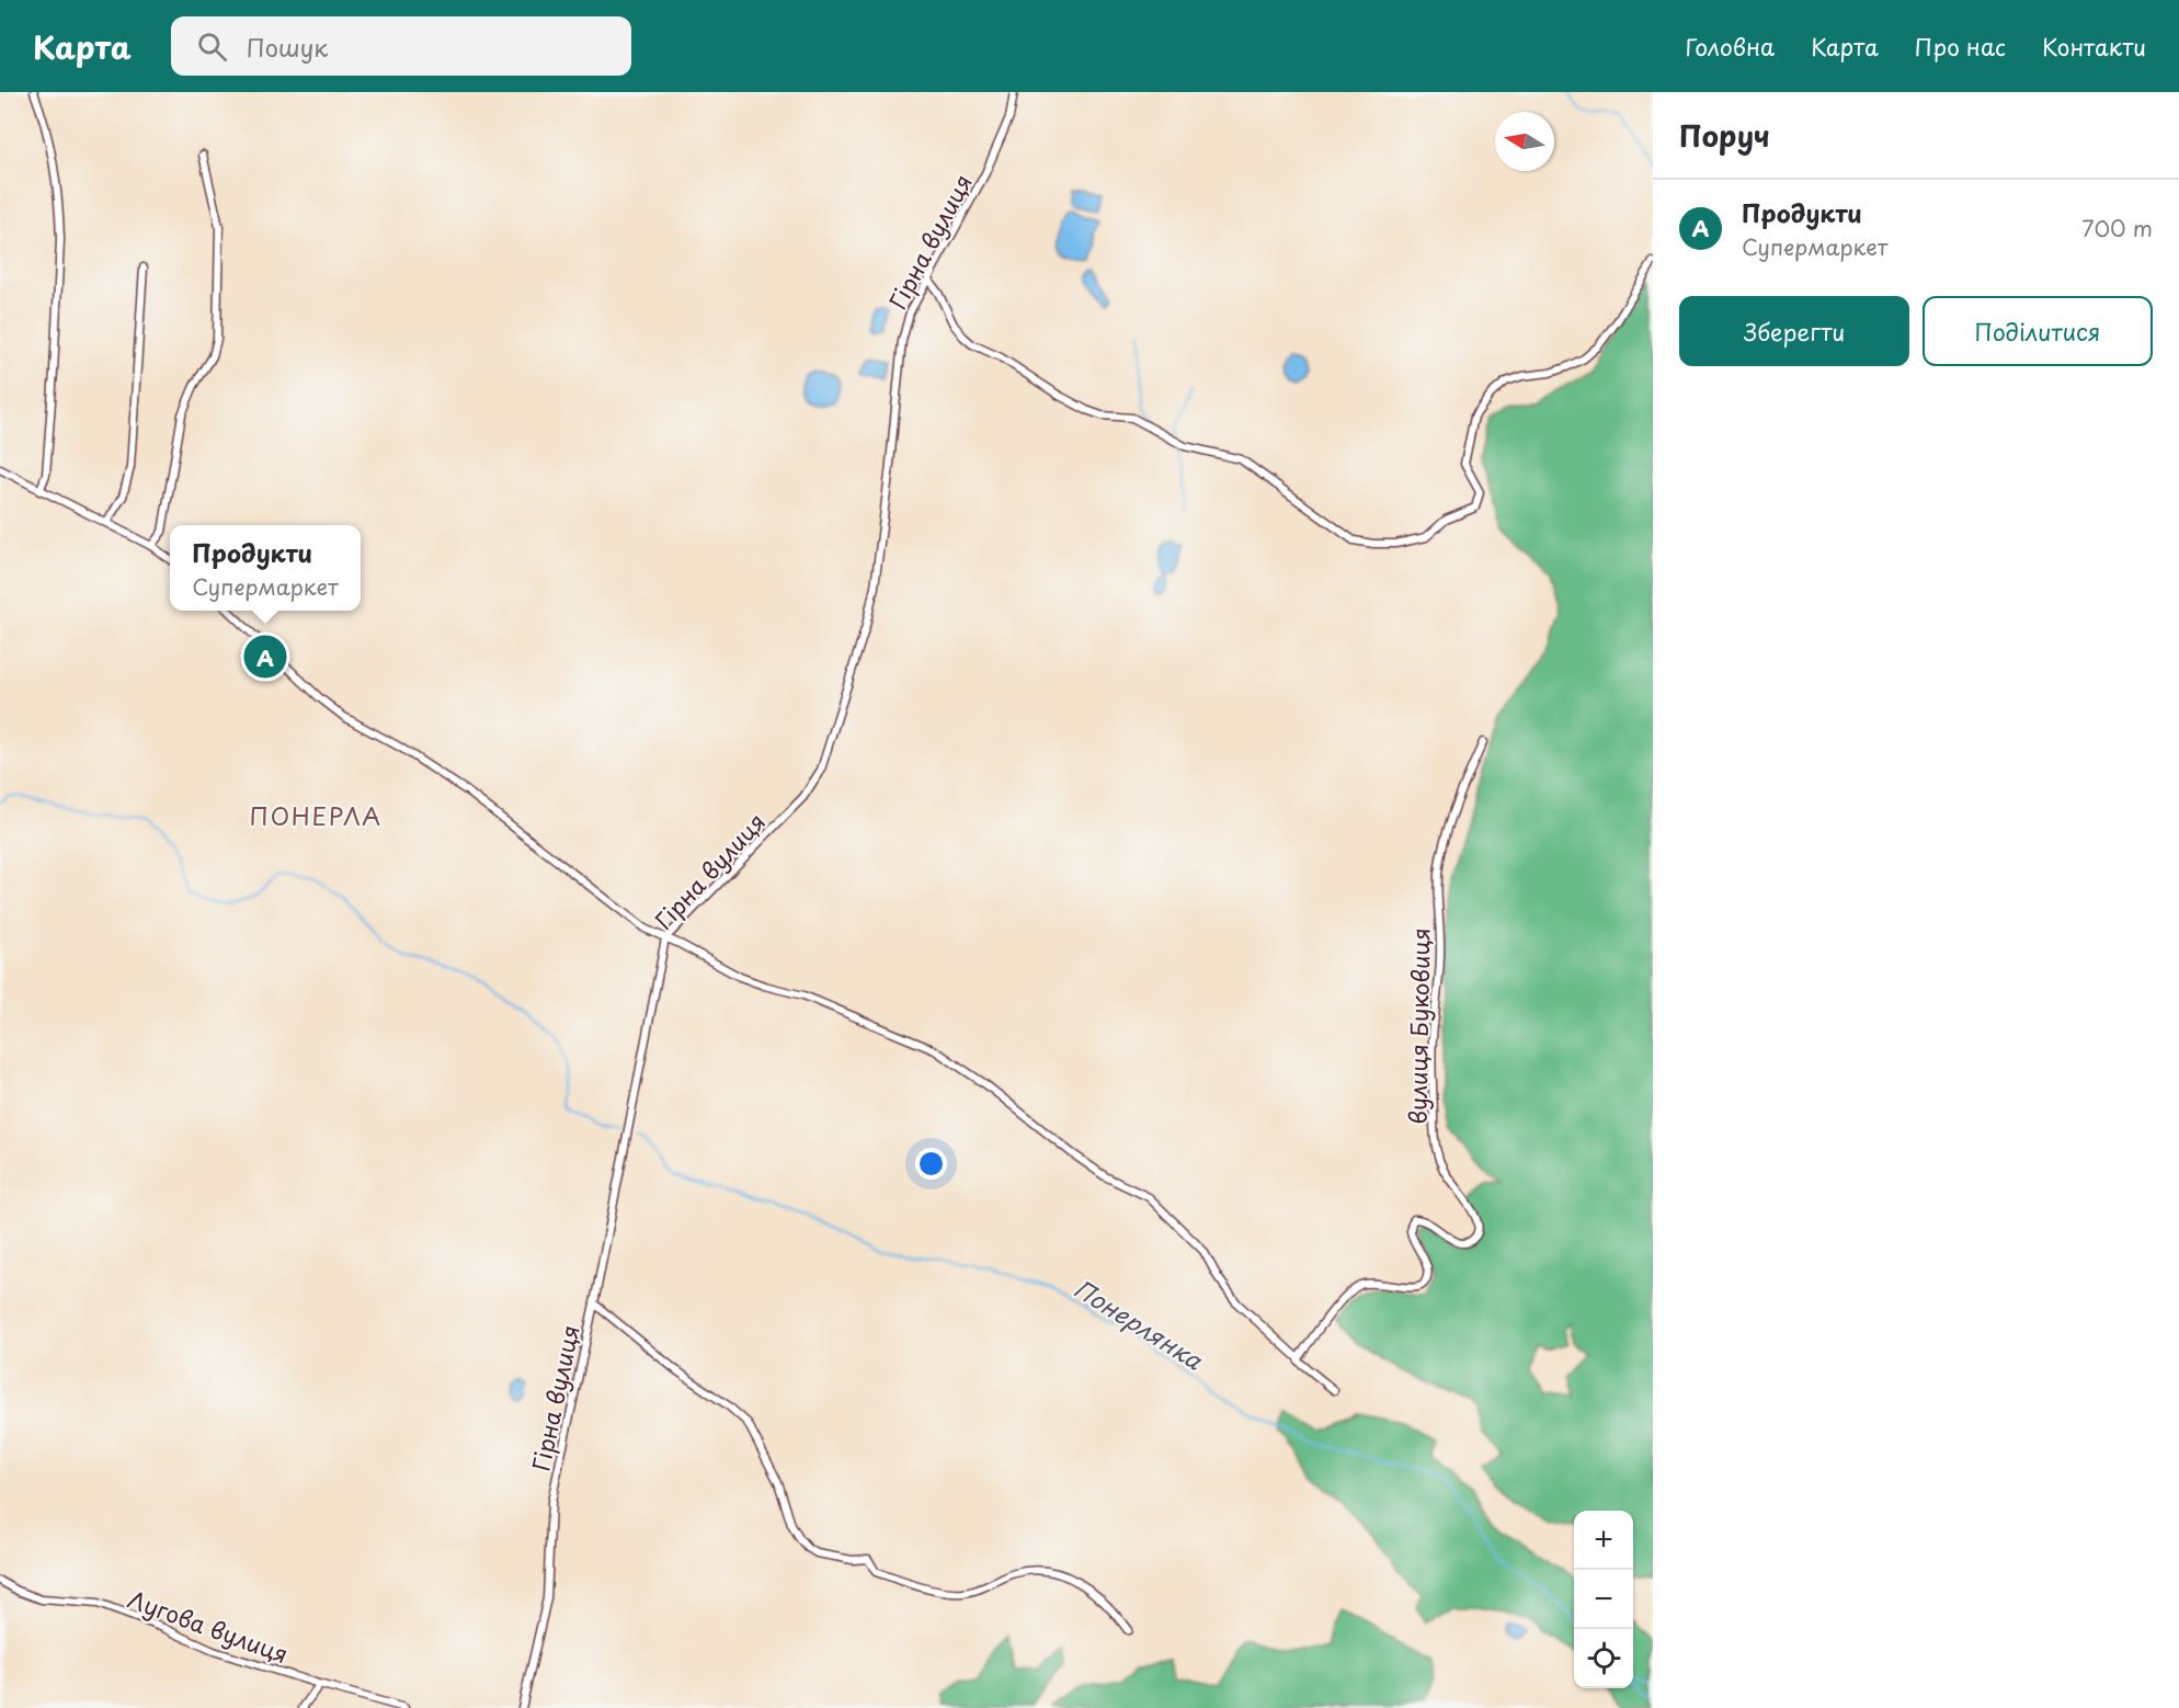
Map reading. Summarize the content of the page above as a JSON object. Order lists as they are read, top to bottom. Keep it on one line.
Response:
{"streets":{"street":["Гірна вулиця","вулиця Буковиця","Лугова вулиця"]},"districts":["ПОНЕРЛА"],"water":["Понерлянка"],"north":"left","page":{"header":"Карта","search":"Пошук","nav":["Головна","Карта","Про нас","Контакти"],"heading":"Поруч","list":[{"mark":"A","name":"Продукти","note":"Супермаркет","value":"700 m"}],"buttons":["Зберегти","Поділитися"],"popup":["Продукти","Супермаркет"],"pins":"A","map_buttons":["+","−"]}}
